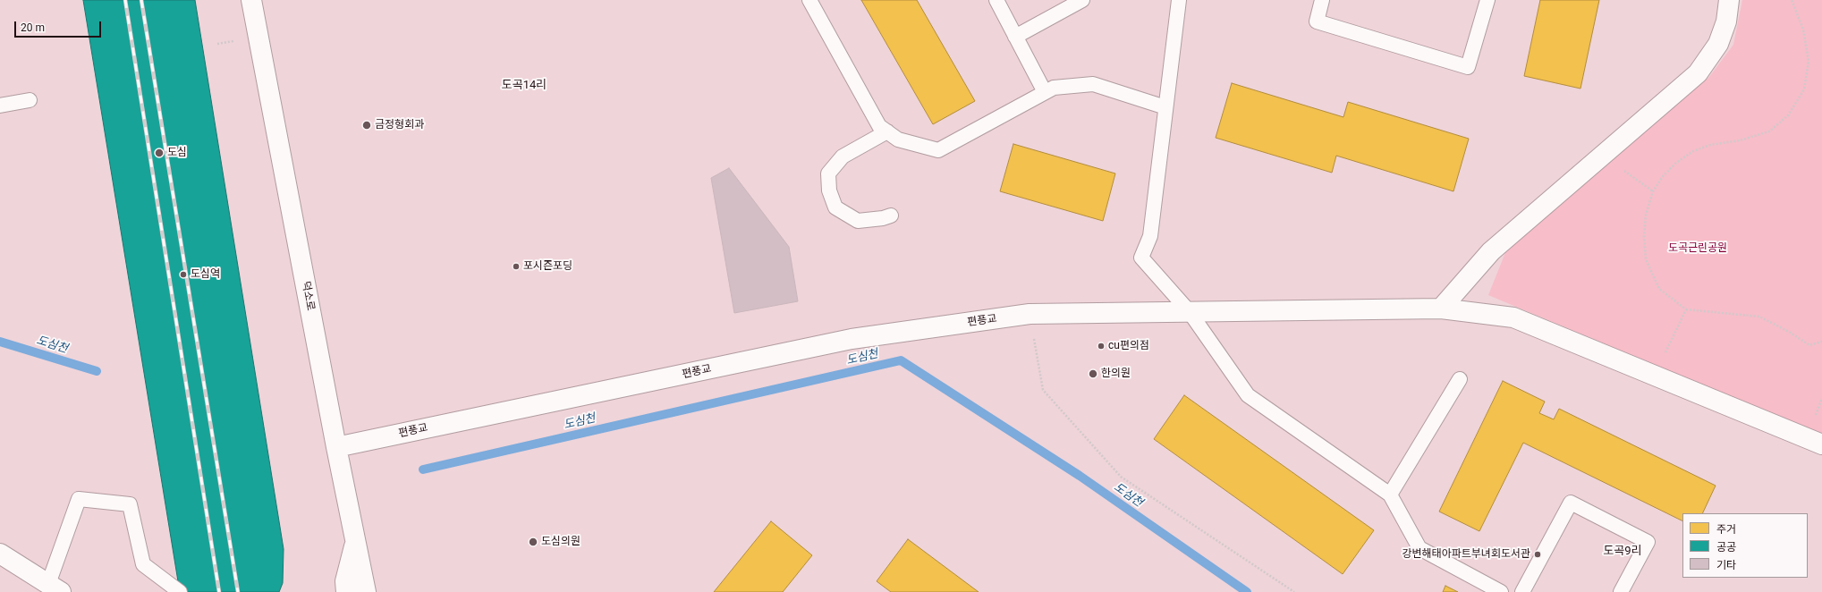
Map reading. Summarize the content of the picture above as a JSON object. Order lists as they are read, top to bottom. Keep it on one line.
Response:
{"streets":{"street":["덕소로","편풍교"]},"crossings":[["덕소로","편풍교"]],"districts":["도곡14리","도곡9리"],"water":["도심천"],"parks":["도곡근린공원"],"places":["금정형회과","도심","포시즌포딩","도심역","cu편의점","한의원","도심의원","강변해태아파트부녀회도서관"],"legend":["주거","공공","기타"],"scale_bar":"20 m"}
